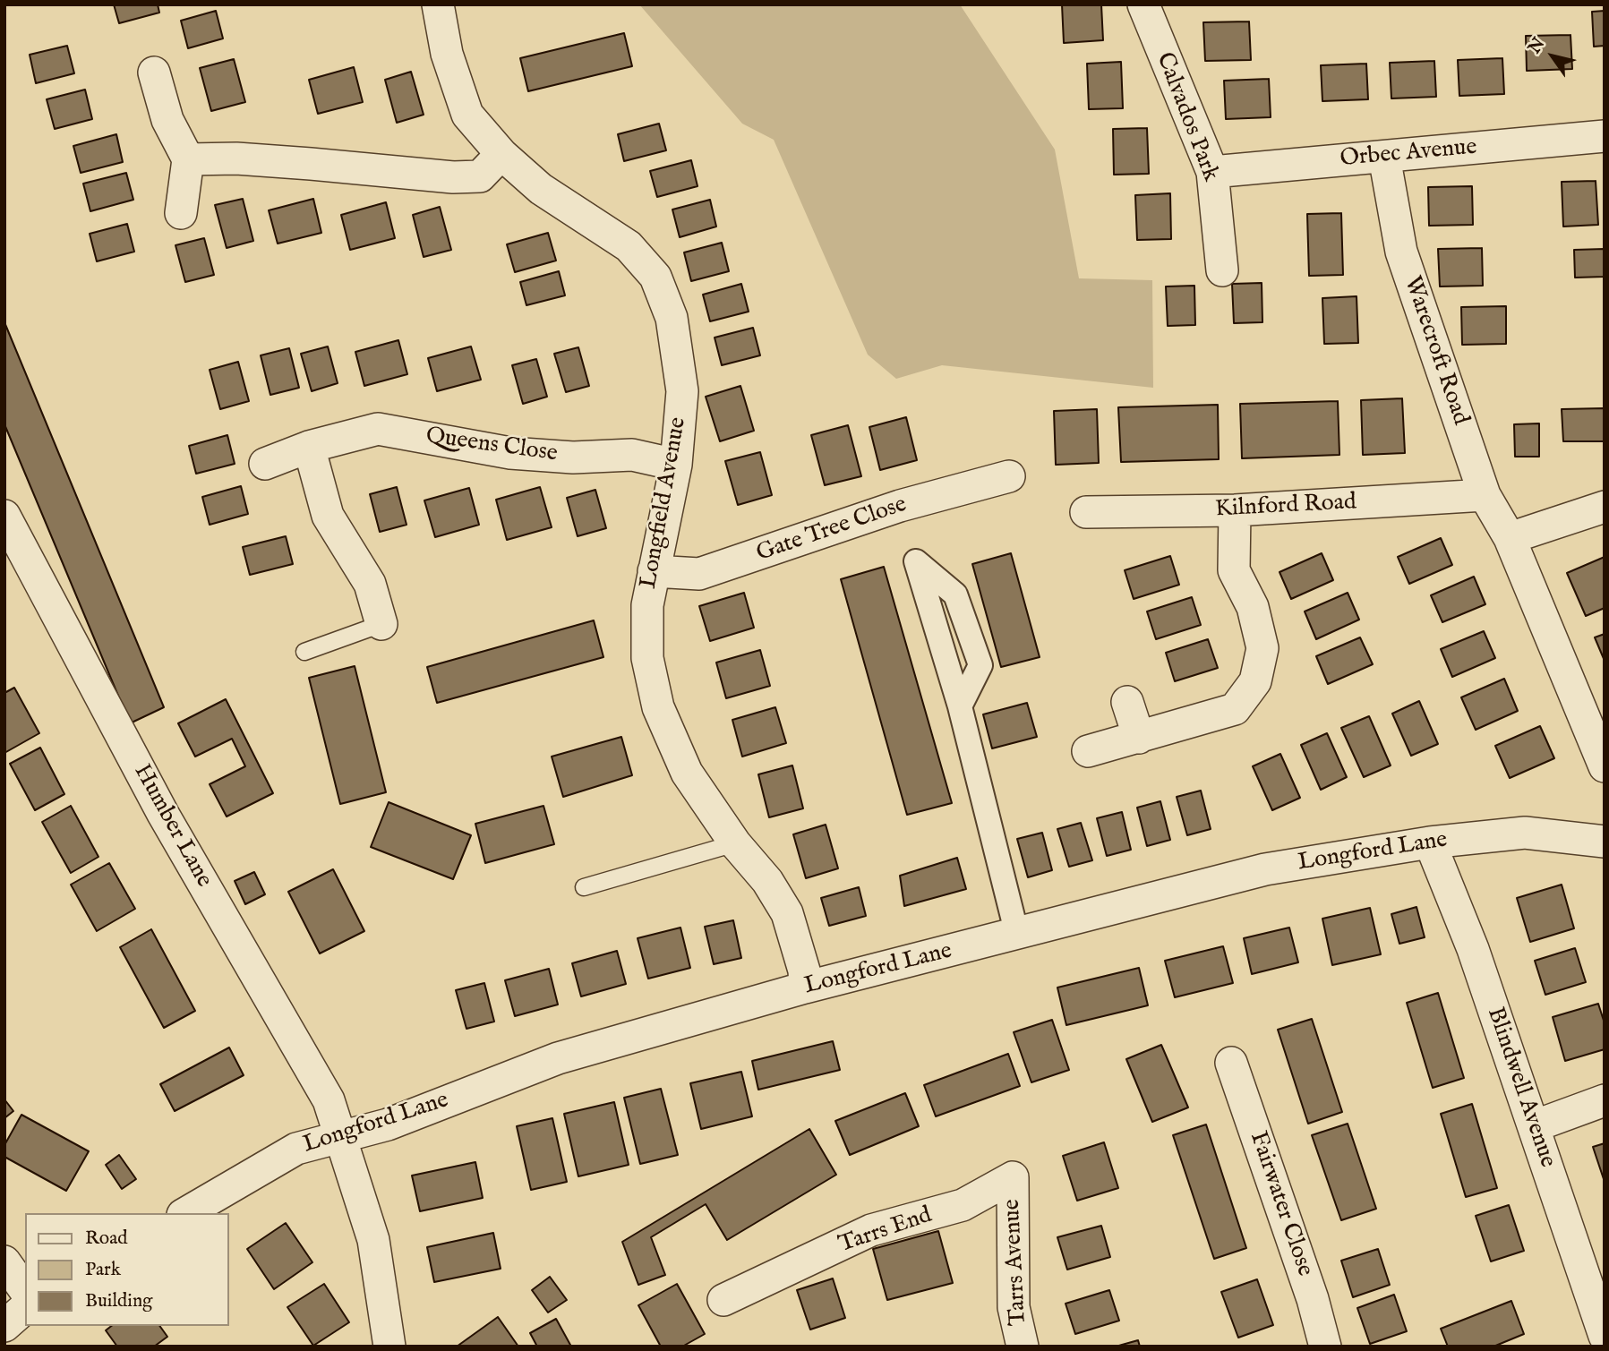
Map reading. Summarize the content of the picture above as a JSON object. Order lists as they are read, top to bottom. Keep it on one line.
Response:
{"streets":{"street":["Calvados Park","Orbec Avenue","Warecroft Road","Queens Close","Longfield Avenue","Kilnford Road","Gate Tree Close","Humber Lane","Longford Lane","Blindwell Avenue","Fairwater Close","Tarrs End","Tarrs Avenue"]},"crossings":[["Calvados Park","Orbec Avenue"],["Orbec Avenue","Warecroft Road"],["Warecroft Road","Kilnford Road"],["Queens Close","Longfield Avenue"],["Longfield Avenue","Gate Tree Close"],["Longfield Avenue","Longford Lane"],["Humber Lane","Longford Lane"],["Longford Lane","Blindwell Avenue"],["Tarrs End","Tarrs Avenue"]],"legend":["Road","Park","Building"],"north":"top left"}
